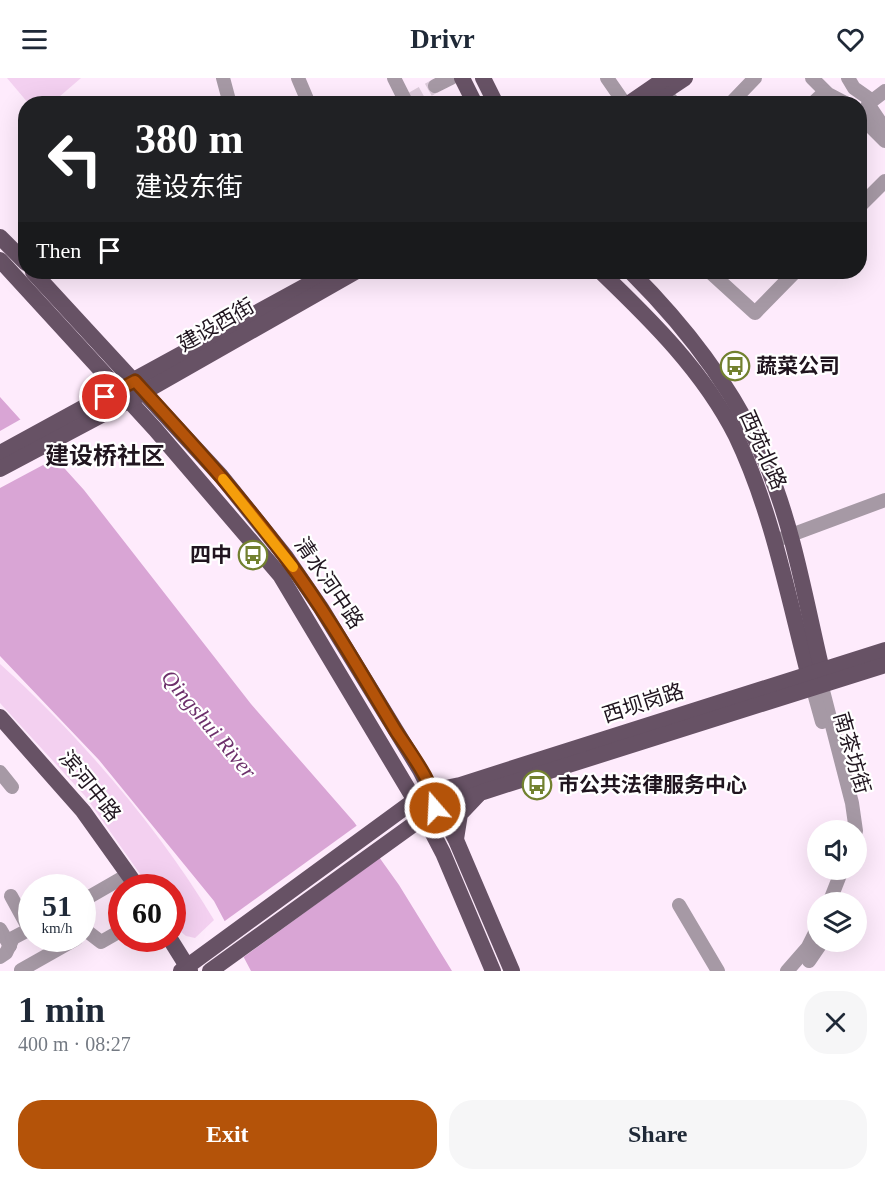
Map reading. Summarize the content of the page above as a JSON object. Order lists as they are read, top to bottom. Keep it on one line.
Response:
{"streets":{"main road":["建设西街","西苑北路","清水河中路","西坝岗路","滨河中路"],"street":["南茶坊街"]},"crossings":[["建设西街","清水河中路"],["西苑北路","西坝岗路"],["西苑北路","南茶坊街"],["清水河中路","西坝岗路"],["西坝岗路","南茶坊街"]],"districts":["建设桥社区"],"water":["Qingshui River"],"places":{"bus stop":["蔬菜公司","四中","市公共法律服务中心"]},"page":{"header":"Drivr","turn":["380 m","建设东街"],"then":"Then","speed":"51 km/h","limit":"60","heading":["1 min","400 m · 08:27"],"buttons":["Exit","Share"]}}
